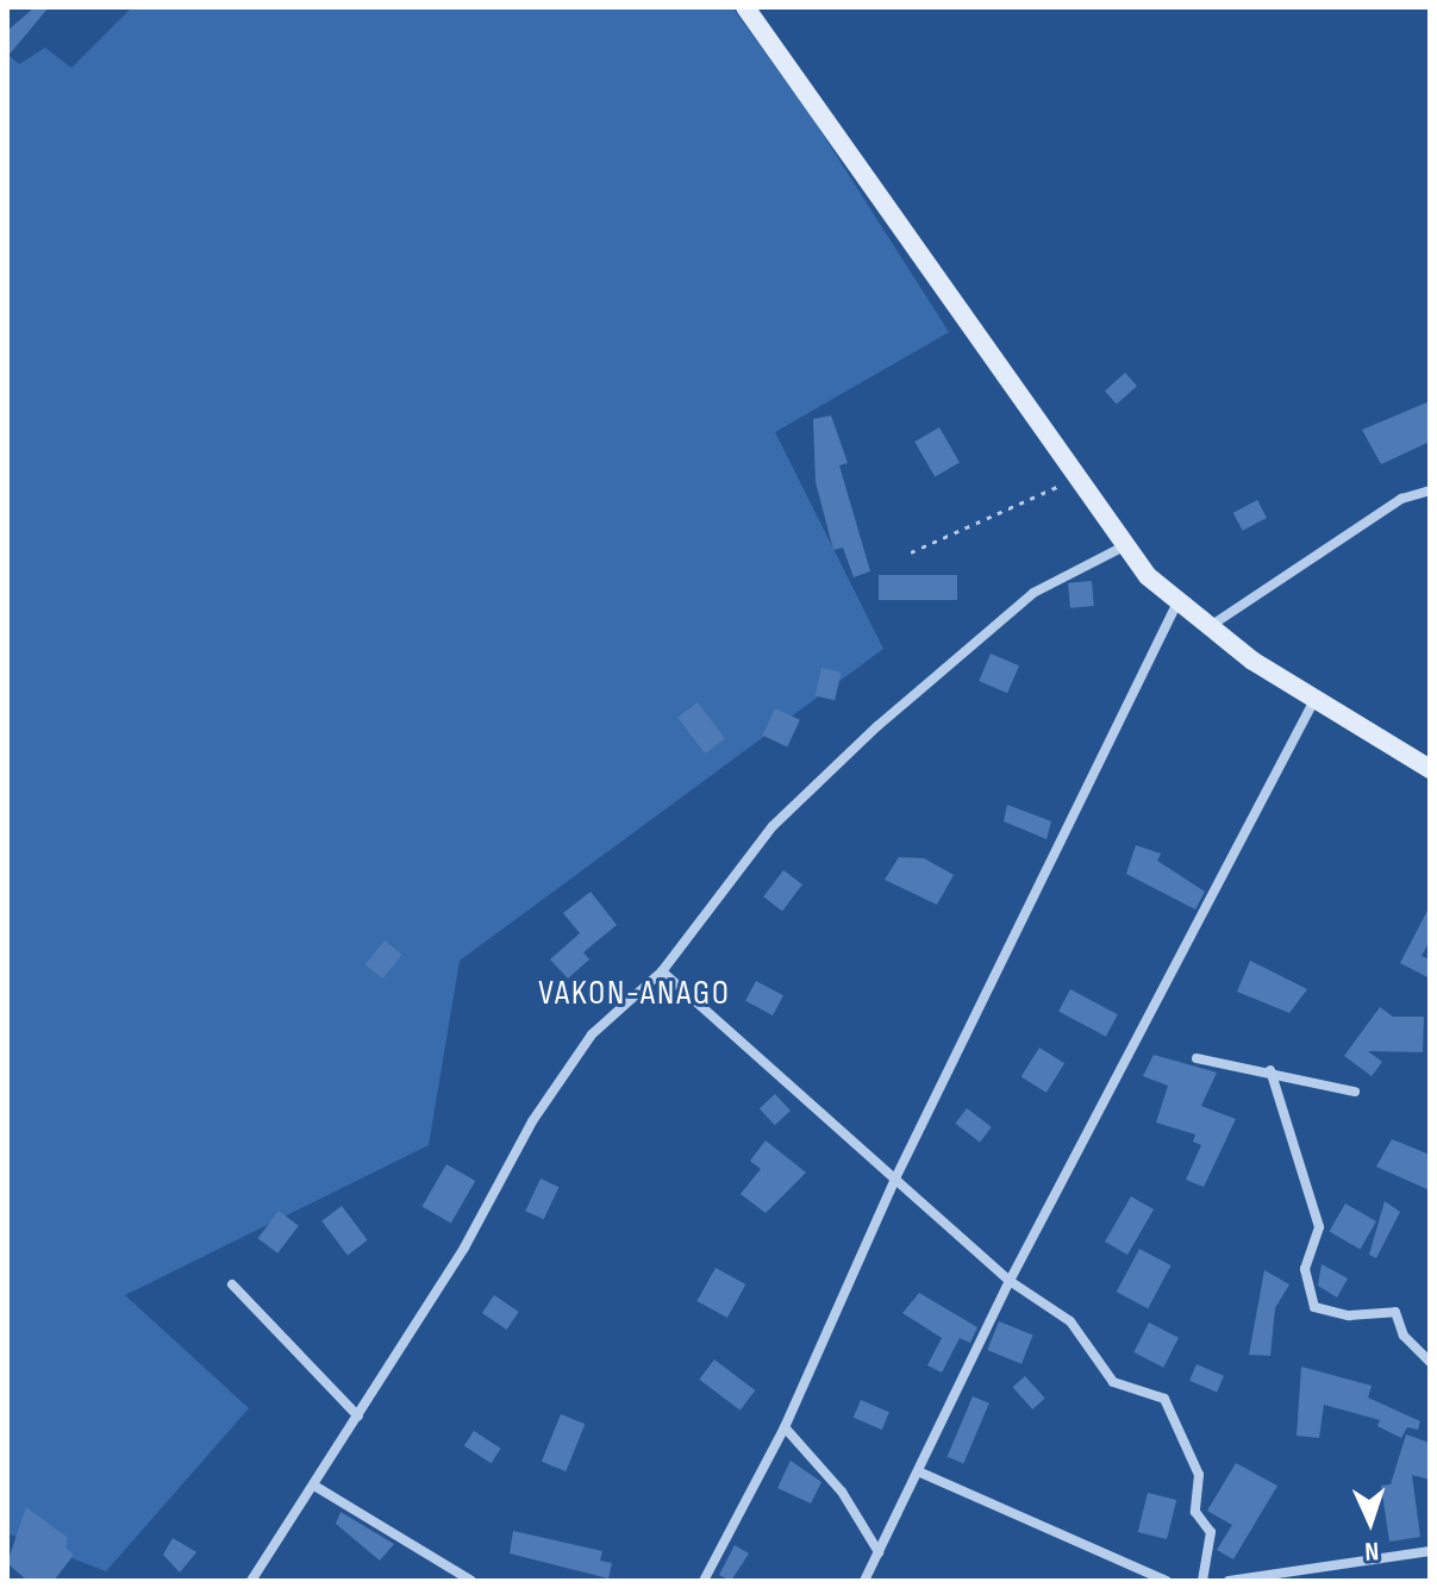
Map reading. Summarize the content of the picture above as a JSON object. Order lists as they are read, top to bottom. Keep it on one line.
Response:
{"districts":["VAKON-ANAGO"],"north":"bottom"}
